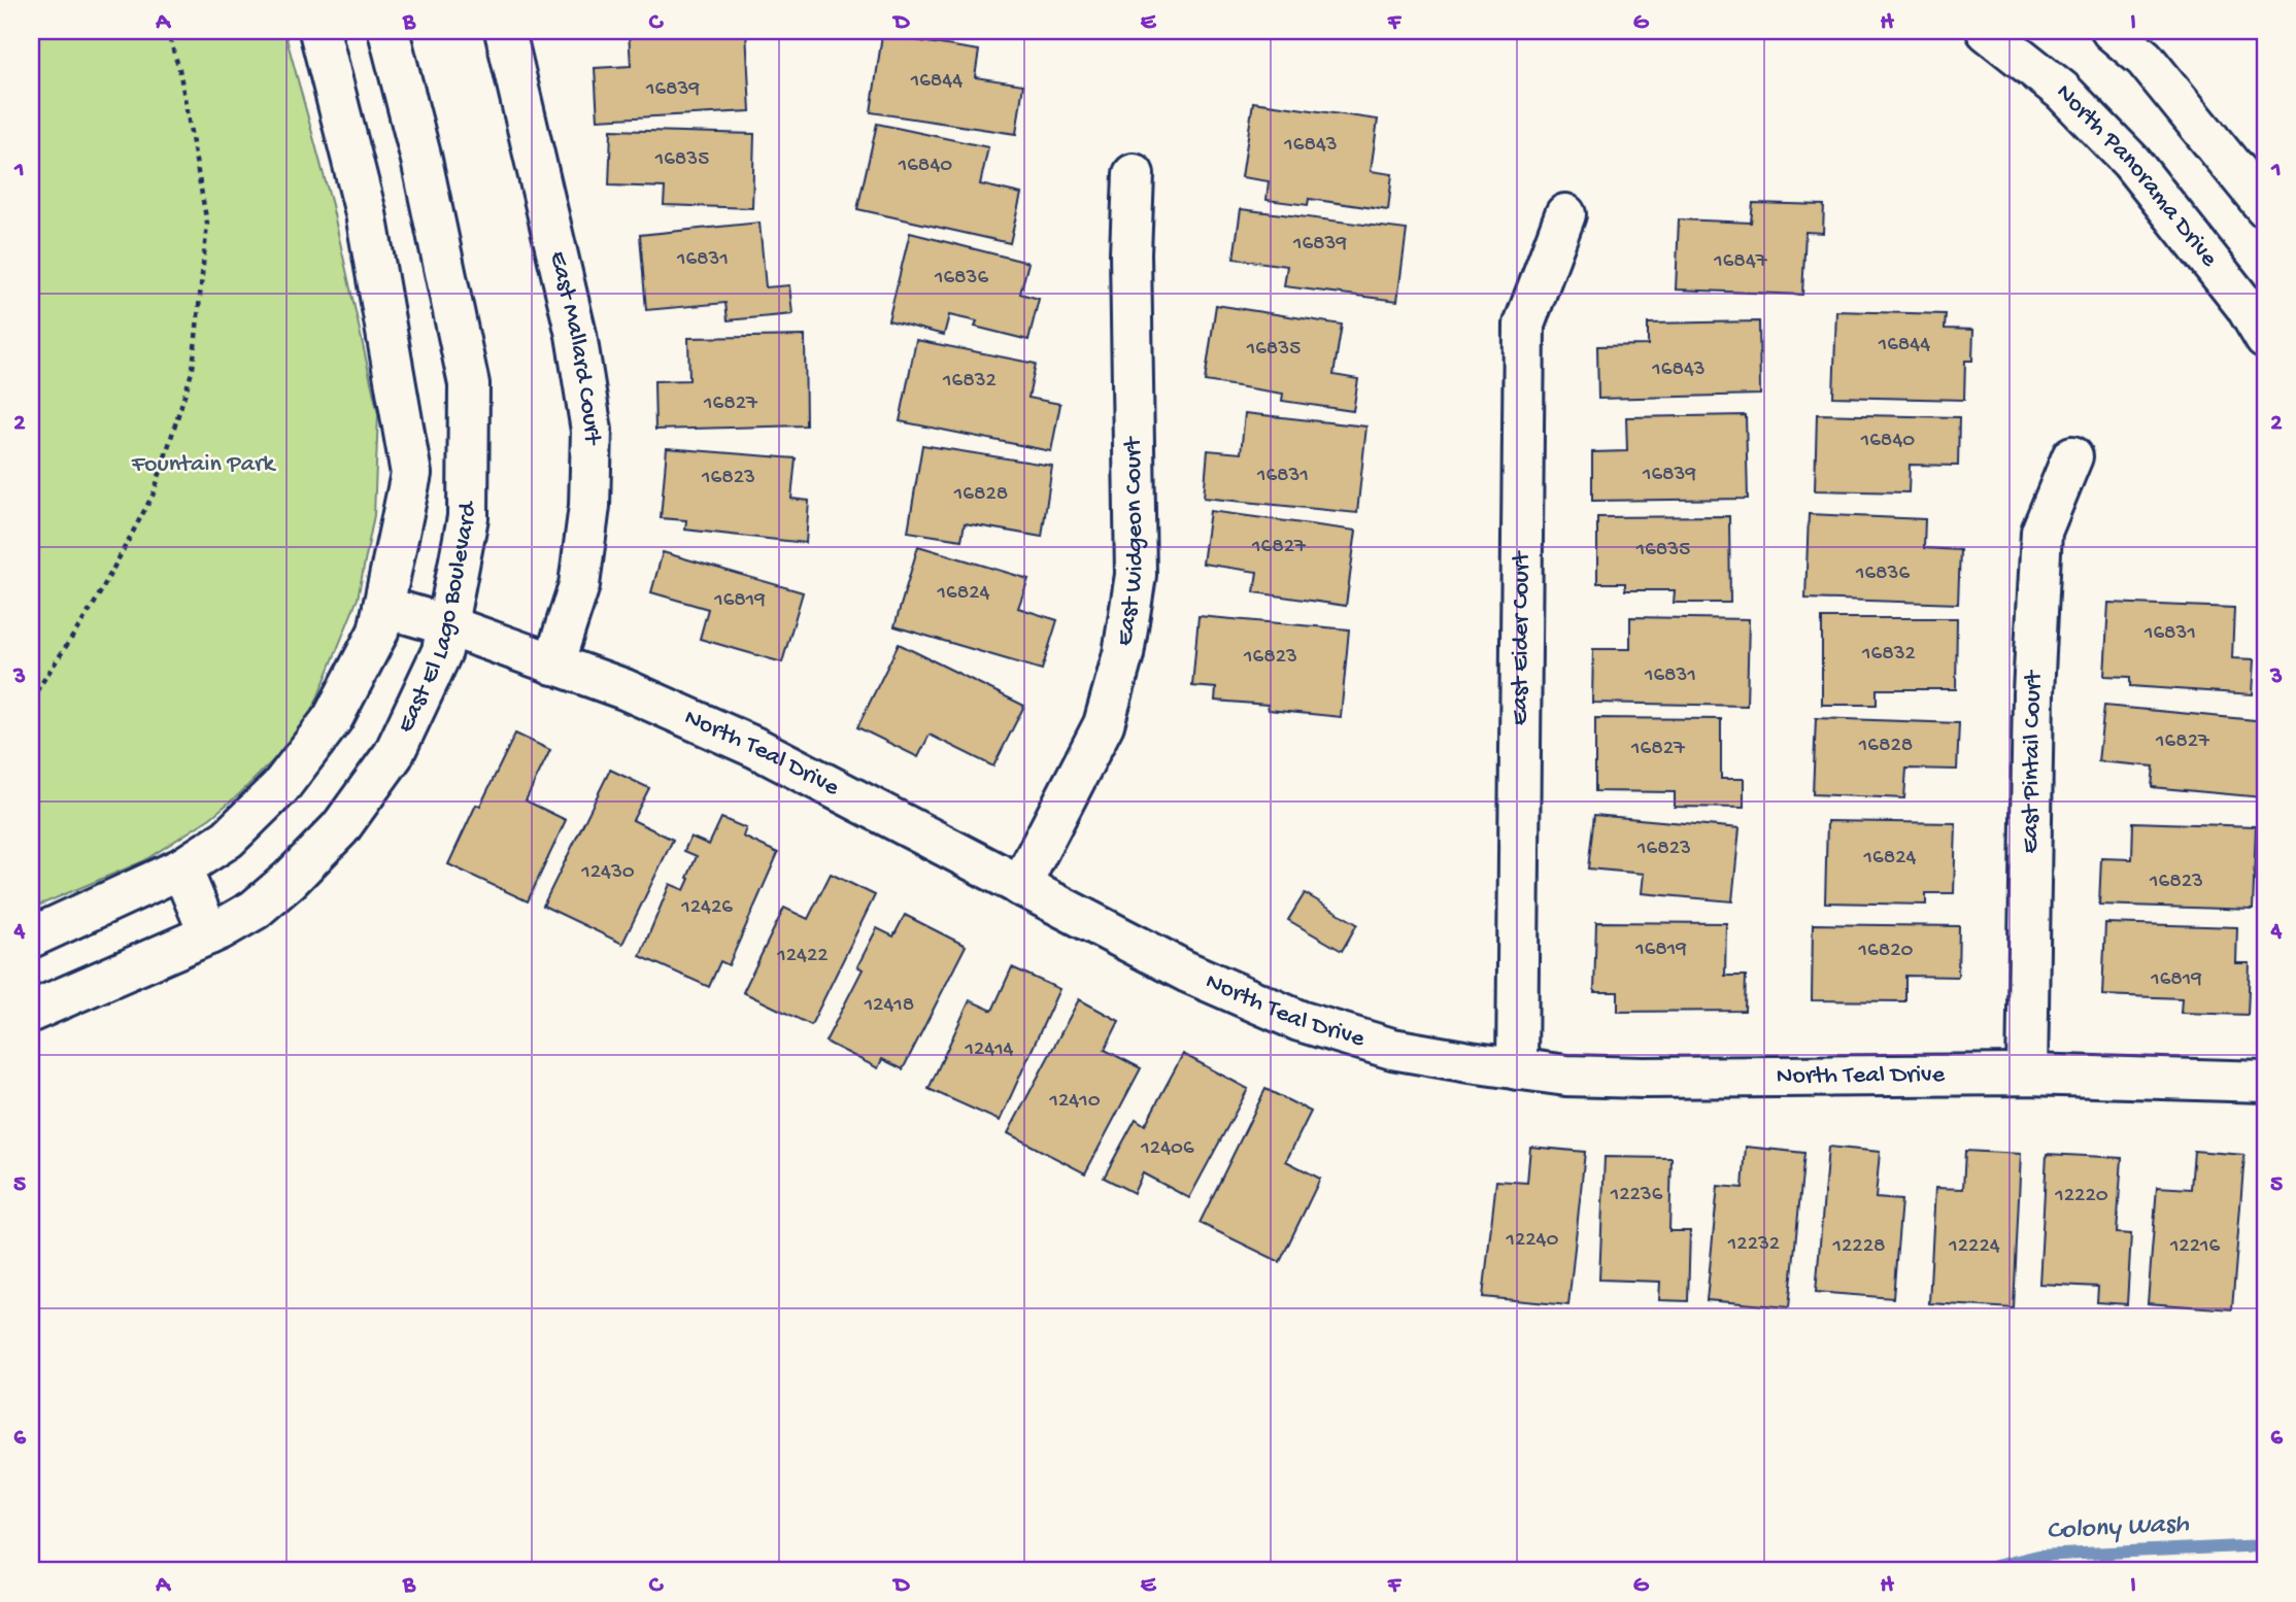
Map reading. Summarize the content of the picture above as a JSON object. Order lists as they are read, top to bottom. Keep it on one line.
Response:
{"streets":{"street":["North Panorama Drive","East Mallard Court","East Widgeon Court","East El Lago Boulevard","East Eider Court","North Teal Drive","East Pintail Court"]},"crossings":[["East Mallard Court","North Teal Drive"],["East Widgeon Court","North Teal Drive"],["East El Lago Boulevard","North Teal Drive"],["East Eider Court","North Teal Drive"],["North Teal Drive","East Pintail Court"]],"water":["Colony Wash"],"parks":["Fountain Park"],"house_numbers":["16844","16839","16843","16835","16840","16839","16831","16847","16836","16844","16835","16843","16832","16827","16840","16839","16831","16823","16828","16827","16835","16836","16824","16819","16831","16832","16823","16831","16827","16828","16827","16823","16824","12430","16823","12426","16819","16820","12422","16819","12418","12414","12410","12406","12236","12220","12240","12232","12228","12224","12216"],"grid":{"columns":["A","B","C","D","E","F","G","H","I"],"rows":["1","2","3","4","5","6"]}}
